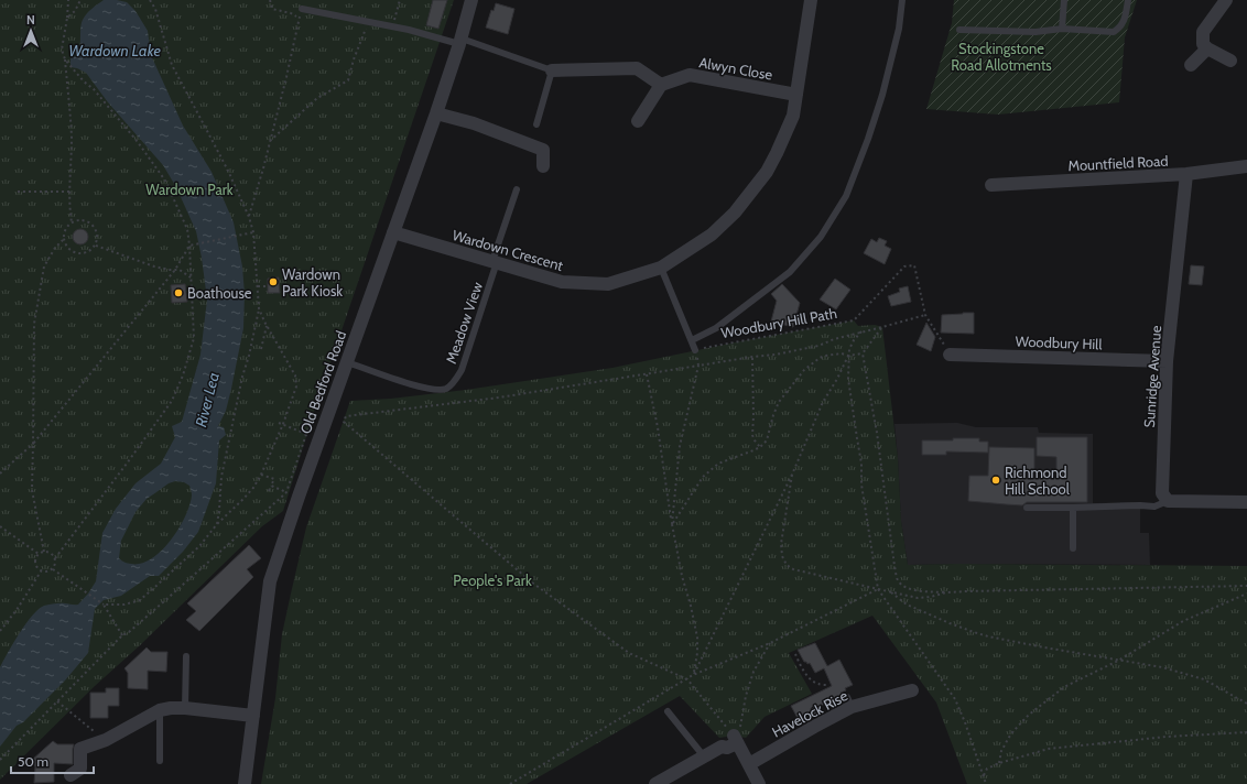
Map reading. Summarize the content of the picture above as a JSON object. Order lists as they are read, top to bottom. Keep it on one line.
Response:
{"streets":{"street":["Alwyn Close","Mountfield Road","Wardown Crescent","Woodbury Hill","Sunridge Avenue","Old Bedford Road","Havelock Rise"],"lane":["Meadow View"],"path":["Woodbury Hill Path"]},"crossings":[["Alwyn Close","Wardown Crescent"],["Mountfield Road","Sunridge Avenue"],["Wardown Crescent","Meadow View"],["Wardown Crescent","Old Bedford Road"],["Meadow View","Old Bedford Road"],["Woodbury Hill Path","Woodbury Hill"],["Woodbury Hill","Sunridge Avenue"]],"water":["Wardown Lake","River Lea"],"parks":["Stockingstone Road Allotments","Wardown Park","People's Park"],"places":["Wardown Park Kiosk","Boathouse","Richmond Hill School"],"scale_bar":"50 m","north":"top"}
